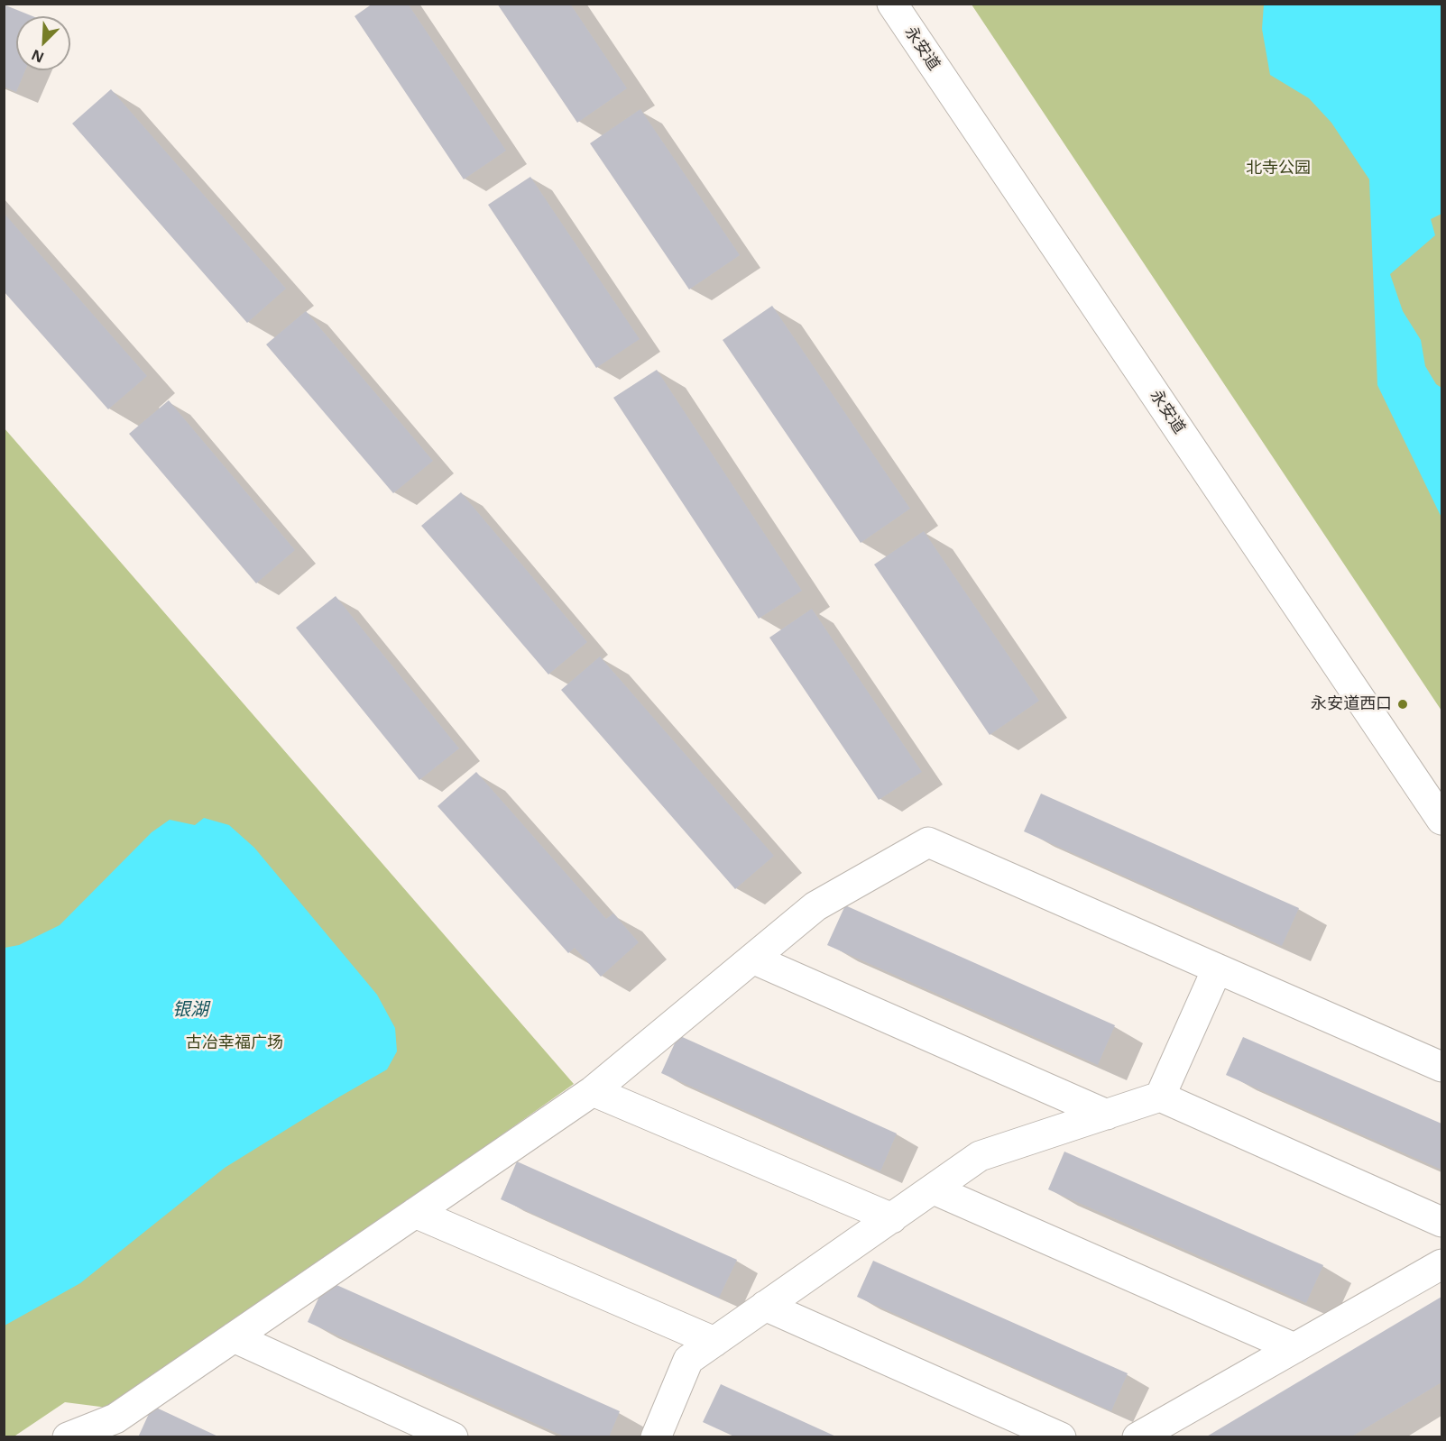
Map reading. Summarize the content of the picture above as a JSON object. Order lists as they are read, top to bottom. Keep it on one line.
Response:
{"streets":{"street":["永安道"]},"water":["银湖"],"parks":["北寺公园","古冶幸福广场"],"places":["永安道西口"],"north":"bottom left"}
